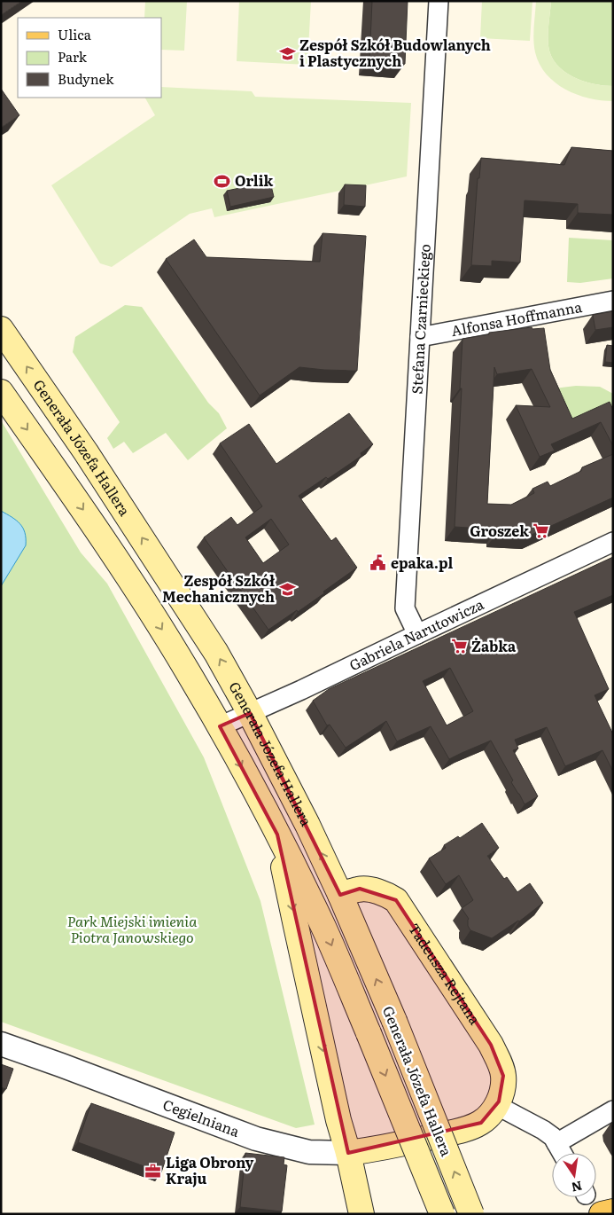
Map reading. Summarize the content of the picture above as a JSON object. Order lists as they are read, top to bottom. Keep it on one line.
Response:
{"streets":{"main road":["Generała Józefa Hallera","Tadeusza Rejtana"],"street":["Stefana Czarnieckiego","Alfonsa Hoffmanna","Gabriela Narutowicza","Cegielniana"]},"crossings":[["Stefana Czarnieckiego","Alfonsa Hoffmanna"],["Stefana Czarnieckiego","Gabriela Narutowicza"],["Generała Józefa Hallera","Gabriela Narutowicza"],["Generała Józefa Hallera","Tadeusza Rejtana"],["Tadeusza Rejtana","Cegielniana"]],"parks":["Park Miejski imienia Piotra Janowskiego"],"places":{"school or university":["Zespół Szkół Budowlanych i Plastycznych","Zespół Szkół Mechanicznych"],"sports":["Orlik"],"supermarket":["Groszek","Żabka"],"public building":["epaka.pl"],"office":["Liga Obrony Kraju"]},"legend":["Ulica","Park","Budynek"],"north":"bottom"}
